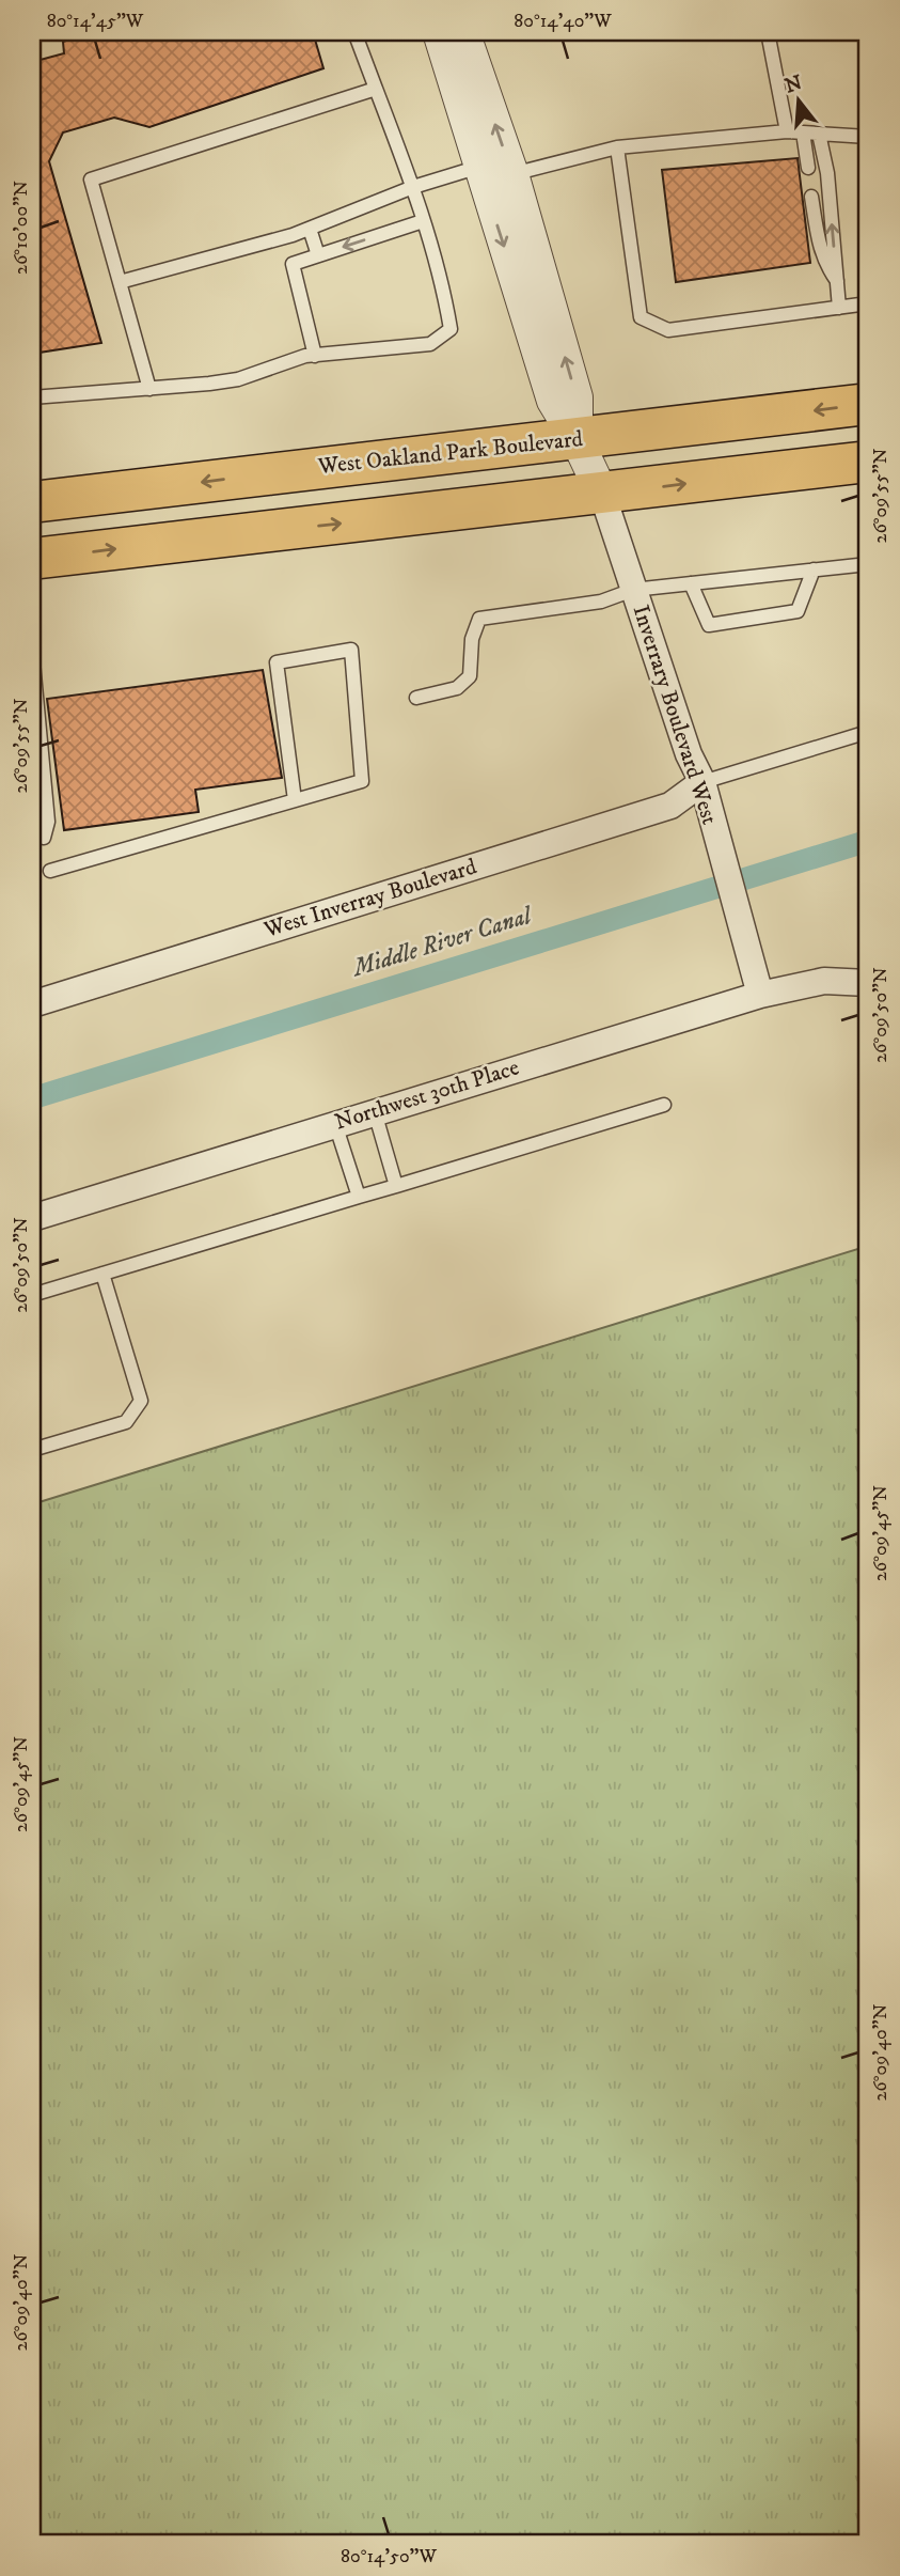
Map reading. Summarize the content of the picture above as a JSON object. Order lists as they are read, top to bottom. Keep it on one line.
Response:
{"streets":{"main road":["West Oakland Park Boulevard"],"street":["Inverrary Boulevard West","West Inverray Boulevard","Northwest 30th Place"]},"crossings":[["West Oakland Park Boulevard","Inverrary Boulevard West"],["Inverrary Boulevard West","West Inverray Boulevard"],["Inverrary Boulevard West","Northwest 30th Place"]],"water":["Middle River Canal"],"north":"top","coordinates":["80°14'45\"W","80°14'40\"W","26°10'00\"N","26°09'55\"N","26°09'50\"N","26°09'45\"N","26°09'40\"N","80°14'50\"W"]}
